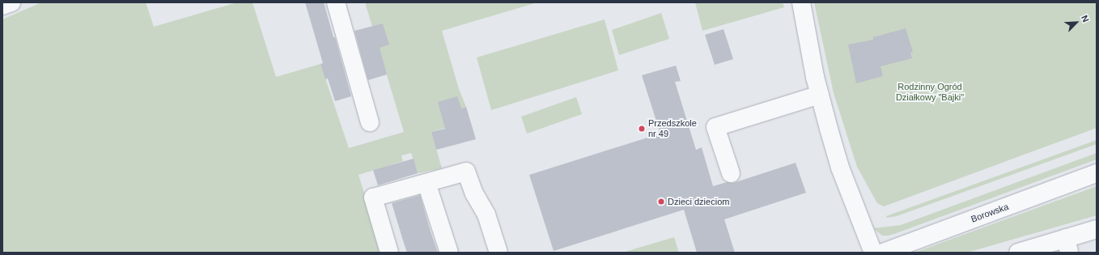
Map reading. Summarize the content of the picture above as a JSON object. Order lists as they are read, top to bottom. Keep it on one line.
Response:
{"streets":{"street":["Borowska"]},"parks":["Rodzinny Ogród Działkowy \"Bajki\""],"places":["Przedszkole nr 49","Dzieci dzieciom"],"north":"top right"}
